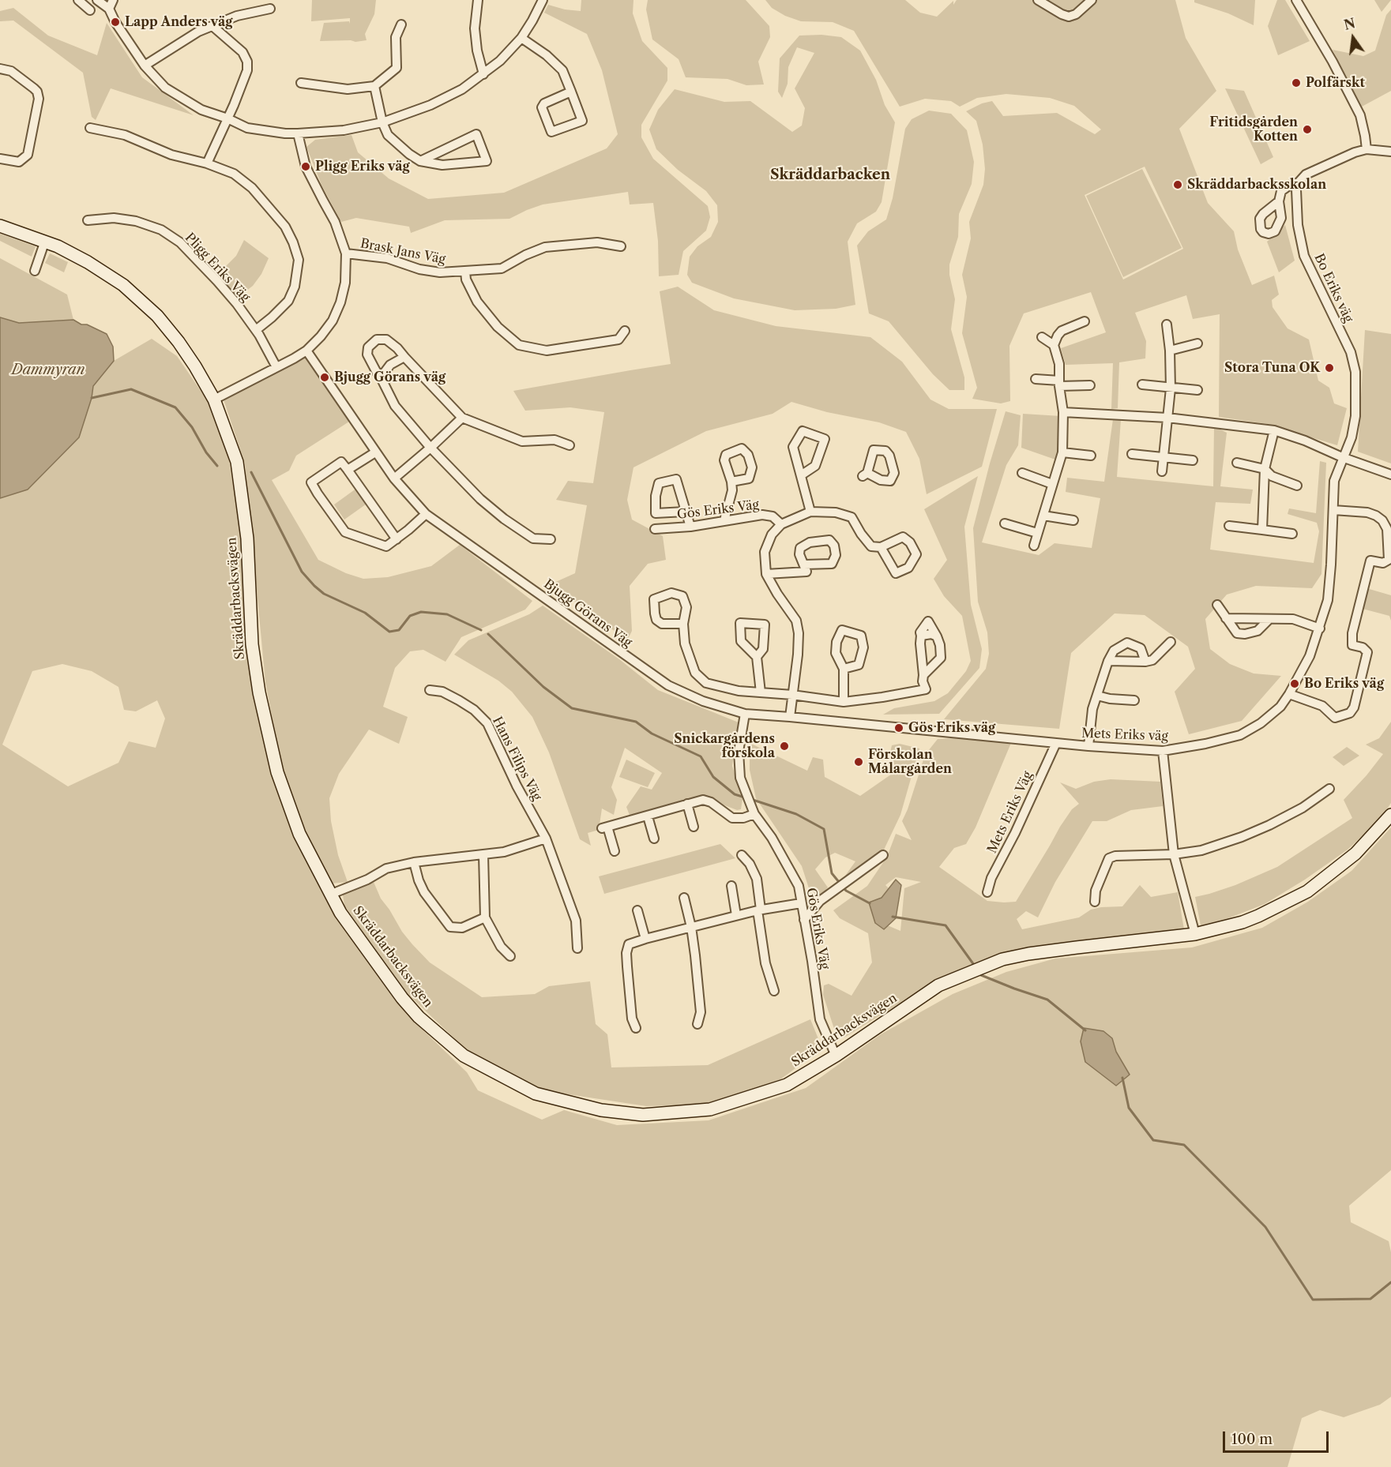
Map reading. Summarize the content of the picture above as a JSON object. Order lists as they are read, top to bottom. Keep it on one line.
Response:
{"streets":{"street":["Brask Jans Väg","Pligg Eriks Väg","Bo Eriks väg","Gös Eriks Väg","Skräddarbacksvägen","Bjugg Görans Väg","Mets Eriks väg","Hans Filips Väg","Mets Eriks Väg"]},"crossings":[["Bo Eriks väg","Mets Eriks väg"],["Gös Eriks Väg","Skräddarbacksvägen"],["Gös Eriks Väg","Bjugg Görans Väg"],["Mets Eriks väg","Mets Eriks Väg"]],"districts":["Skräddarbacken"],"water":["Dammyran"],"places":["Lapp Anders väg","Polfärskt","Fritidsgården Kotten","Pligg Eriks väg","Skräddarbacksskolan","Stora Tuna OK","Bjugg Görans väg","Bo Eriks väg","Gös Eriks väg","Snickargårdens förskola","Förskolan Målargården"],"scale_bar":"100 m","north":"top"}
